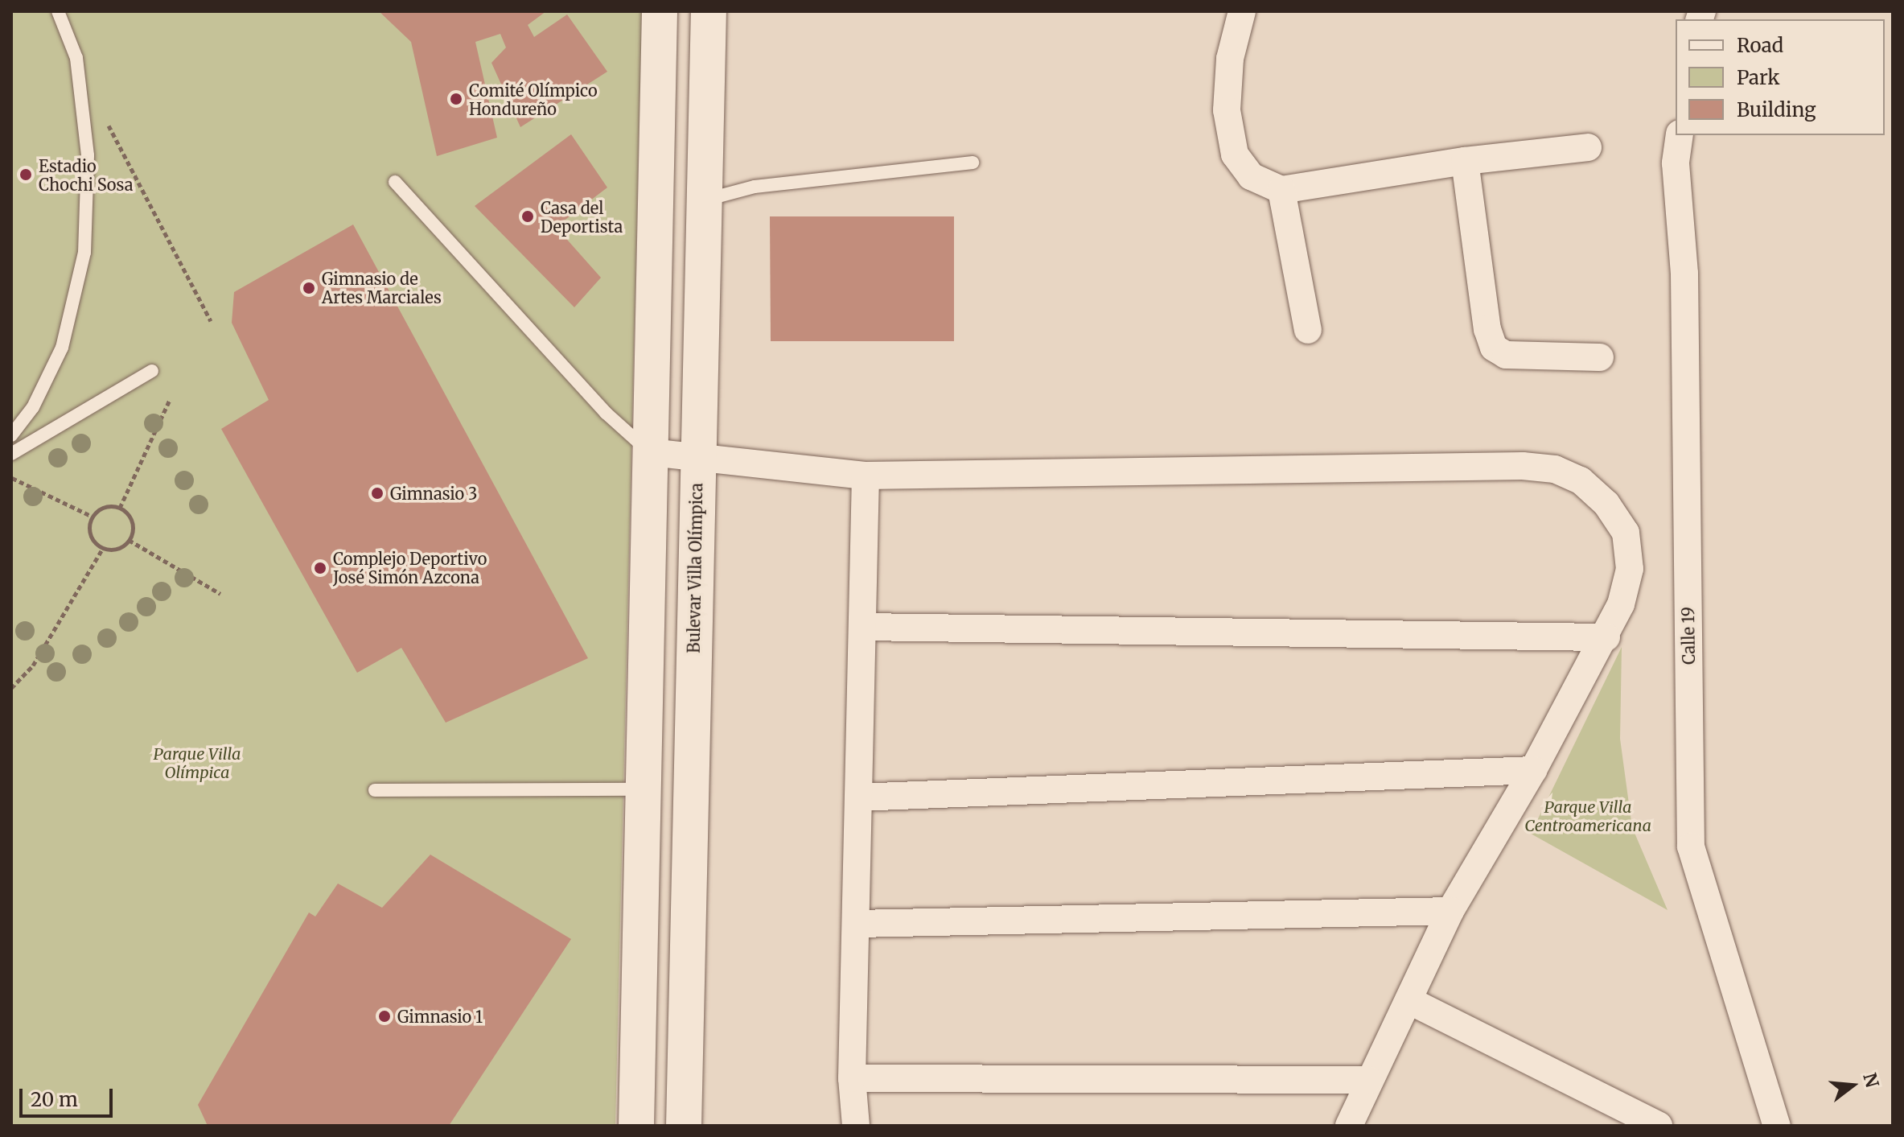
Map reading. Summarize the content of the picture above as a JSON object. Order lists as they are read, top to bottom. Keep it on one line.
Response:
{"streets":{"main road":["Bulevar Villa Olímpica"],"street":["Calle 19"]},"parks":["Parque Villa Olímpica","Parque Villa Centroamericana"],"places":["Comité Olímpico Hondureño","Estadio Chochi Sosa","Casa del Deportista","Gimnasio de Artes Marciales","Gimnasio 3","Complejo Deportivo José Simón Azcona","Gimnasio 1"],"legend":["Road","Park","Building"],"scale_bar":"20 m","north":"right"}
